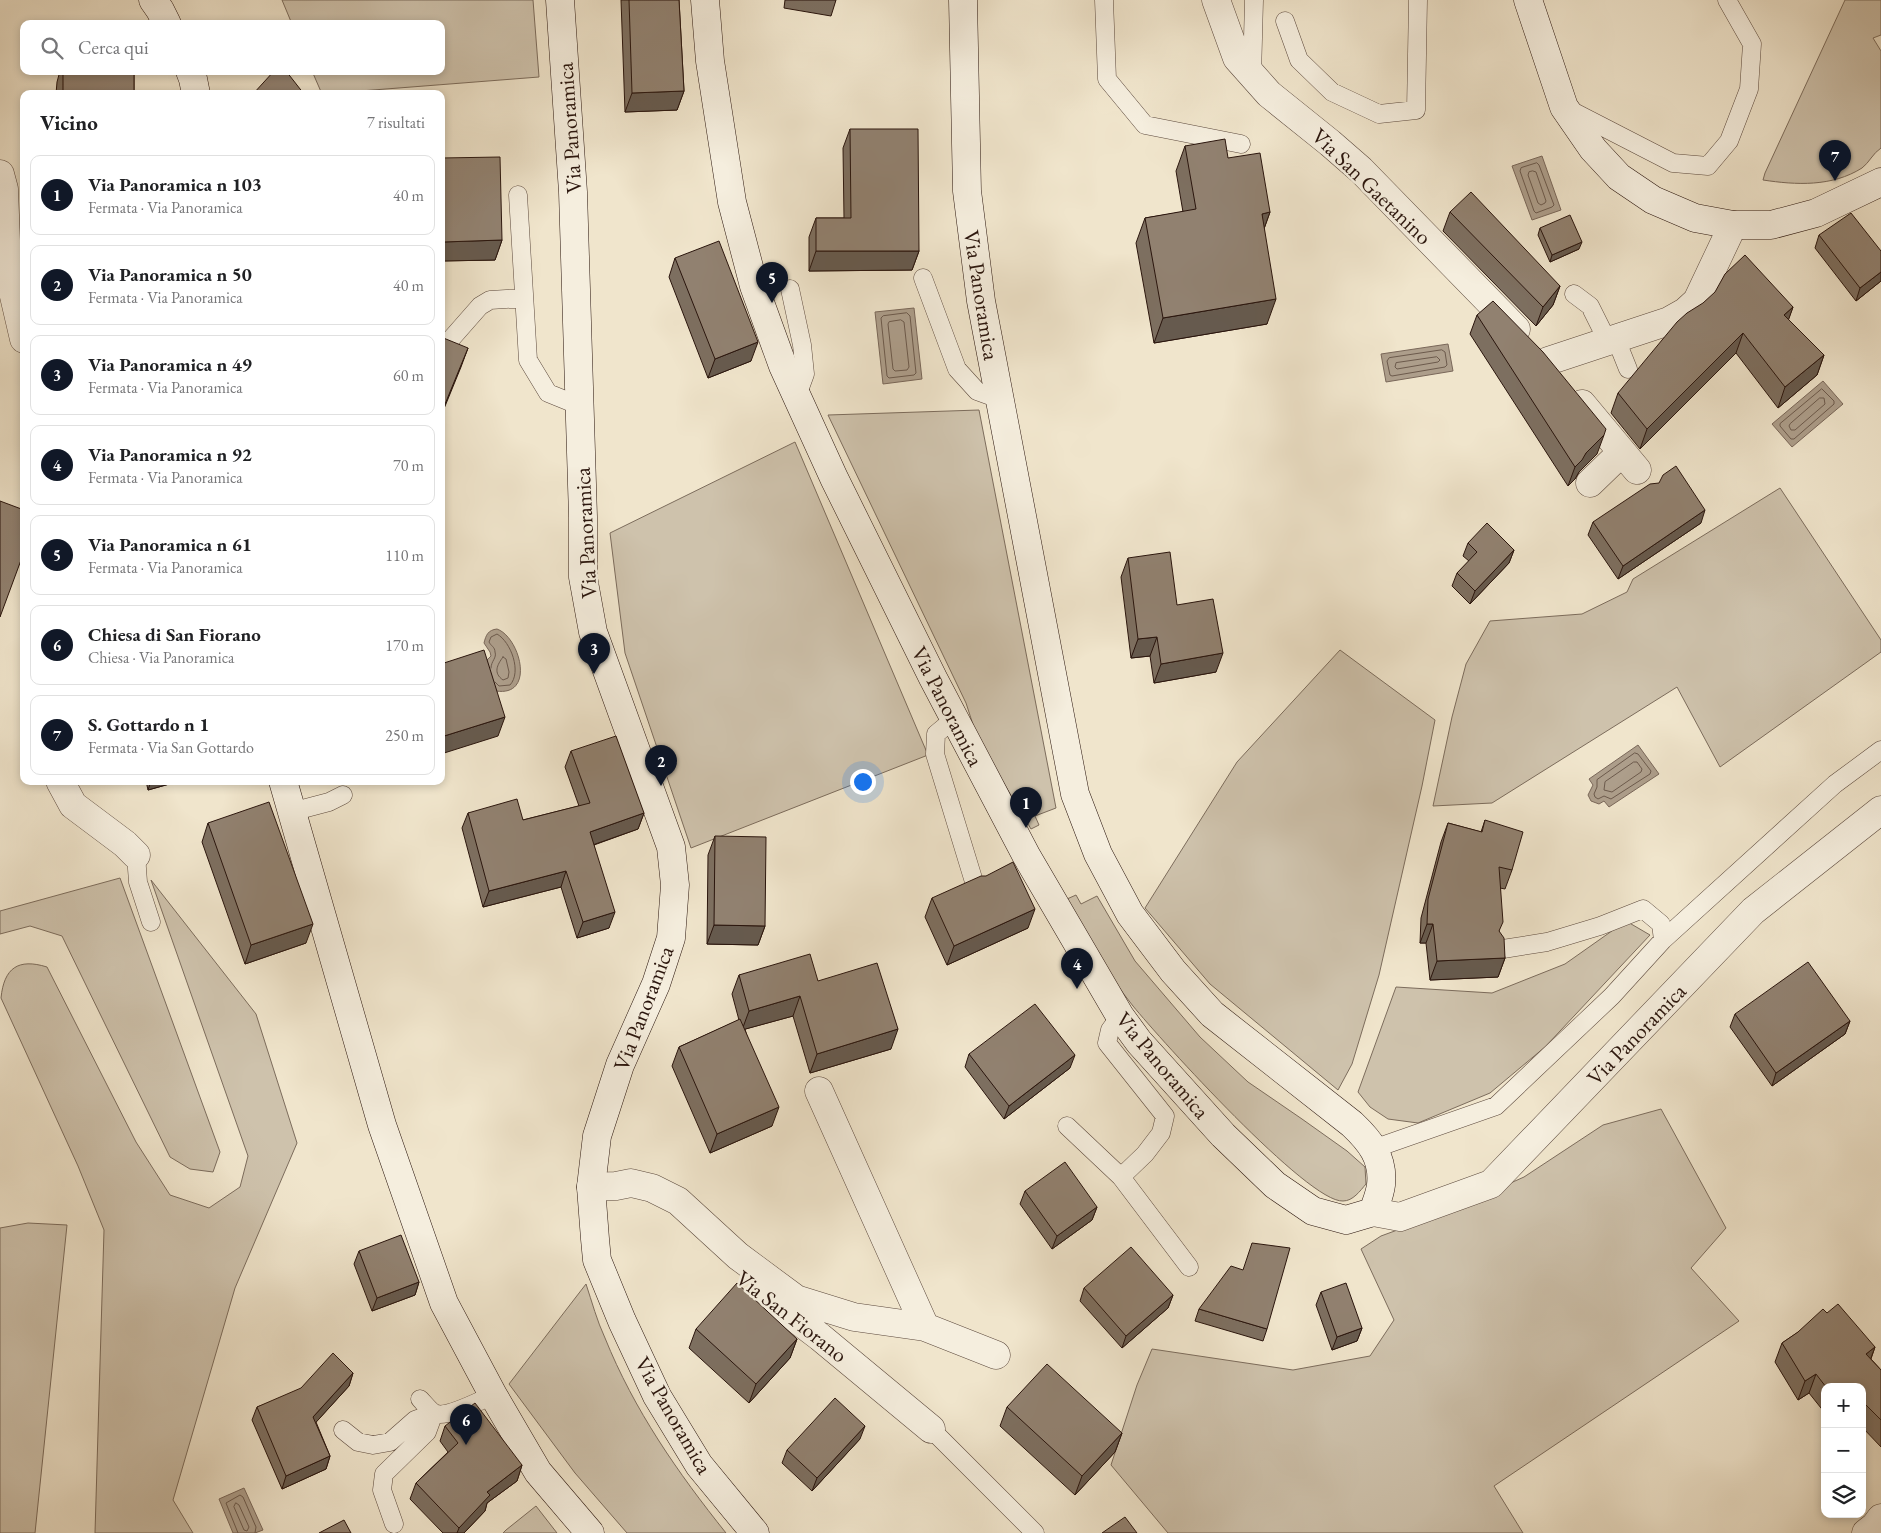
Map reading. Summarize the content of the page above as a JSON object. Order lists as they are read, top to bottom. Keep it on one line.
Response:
{"streets":{"street":["Via Panoramica","Via San Gaetanino","Via San Fiorano"]},"crossings":[["Via Panoramica","Via San Fiorano"]],"page":{"search":"Cerca qui","heading":["Vicino","7 risultati"],"pins":["7","5","3","2","1","4","6"],"list":[{"mark":"1","name":"Via Panoramica n 103","note":"Fermata · Via Panoramica","value":"40 m"},{"mark":"2","name":"Via Panoramica n 50","note":"Fermata · Via Panoramica","value":"40 m"},{"mark":"3","name":"Via Panoramica n 49","note":"Fermata · Via Panoramica","value":"60 m"},{"mark":"4","name":"Via Panoramica n 92","note":"Fermata · Via Panoramica","value":"70 m"},{"mark":"5","name":"Via Panoramica n 61","note":"Fermata · Via Panoramica","value":"110 m"},{"mark":"6","name":"Chiesa di San Fiorano","note":"Chiesa · Via Panoramica","value":"170 m"},{"mark":"7","name":"S. Gottardo n 1","note":"Fermata · Via San Gottardo","value":"250 m"}],"map_buttons":["+","−"]}}
